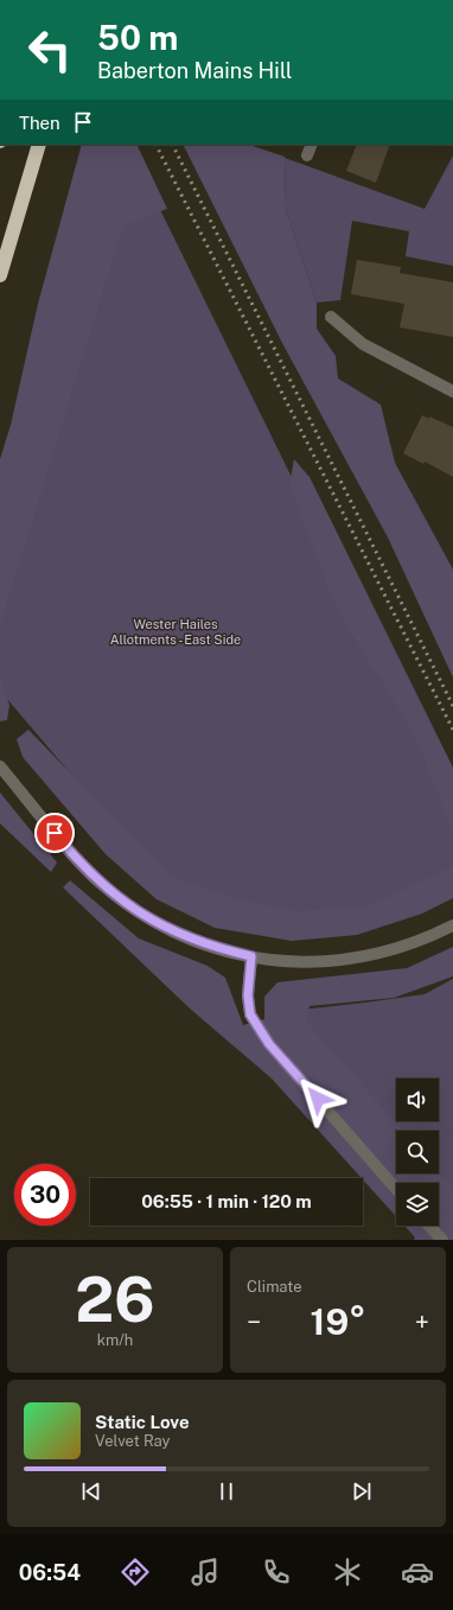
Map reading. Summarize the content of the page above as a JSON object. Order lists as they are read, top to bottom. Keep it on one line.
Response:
{"parks":["Wester Hailes Allotments - East Side"],"page":{"turn":["50 m","Baberton Mains Hill"],"then":"Then","limit":"30","trip":"06:55 · 1 min · 120 m","tile":[["26","km/h"],"Climate"],"heat":["−","19°","+"],"song":["Static Love","Velvet Ray"],"tabs":"06:54"}}
